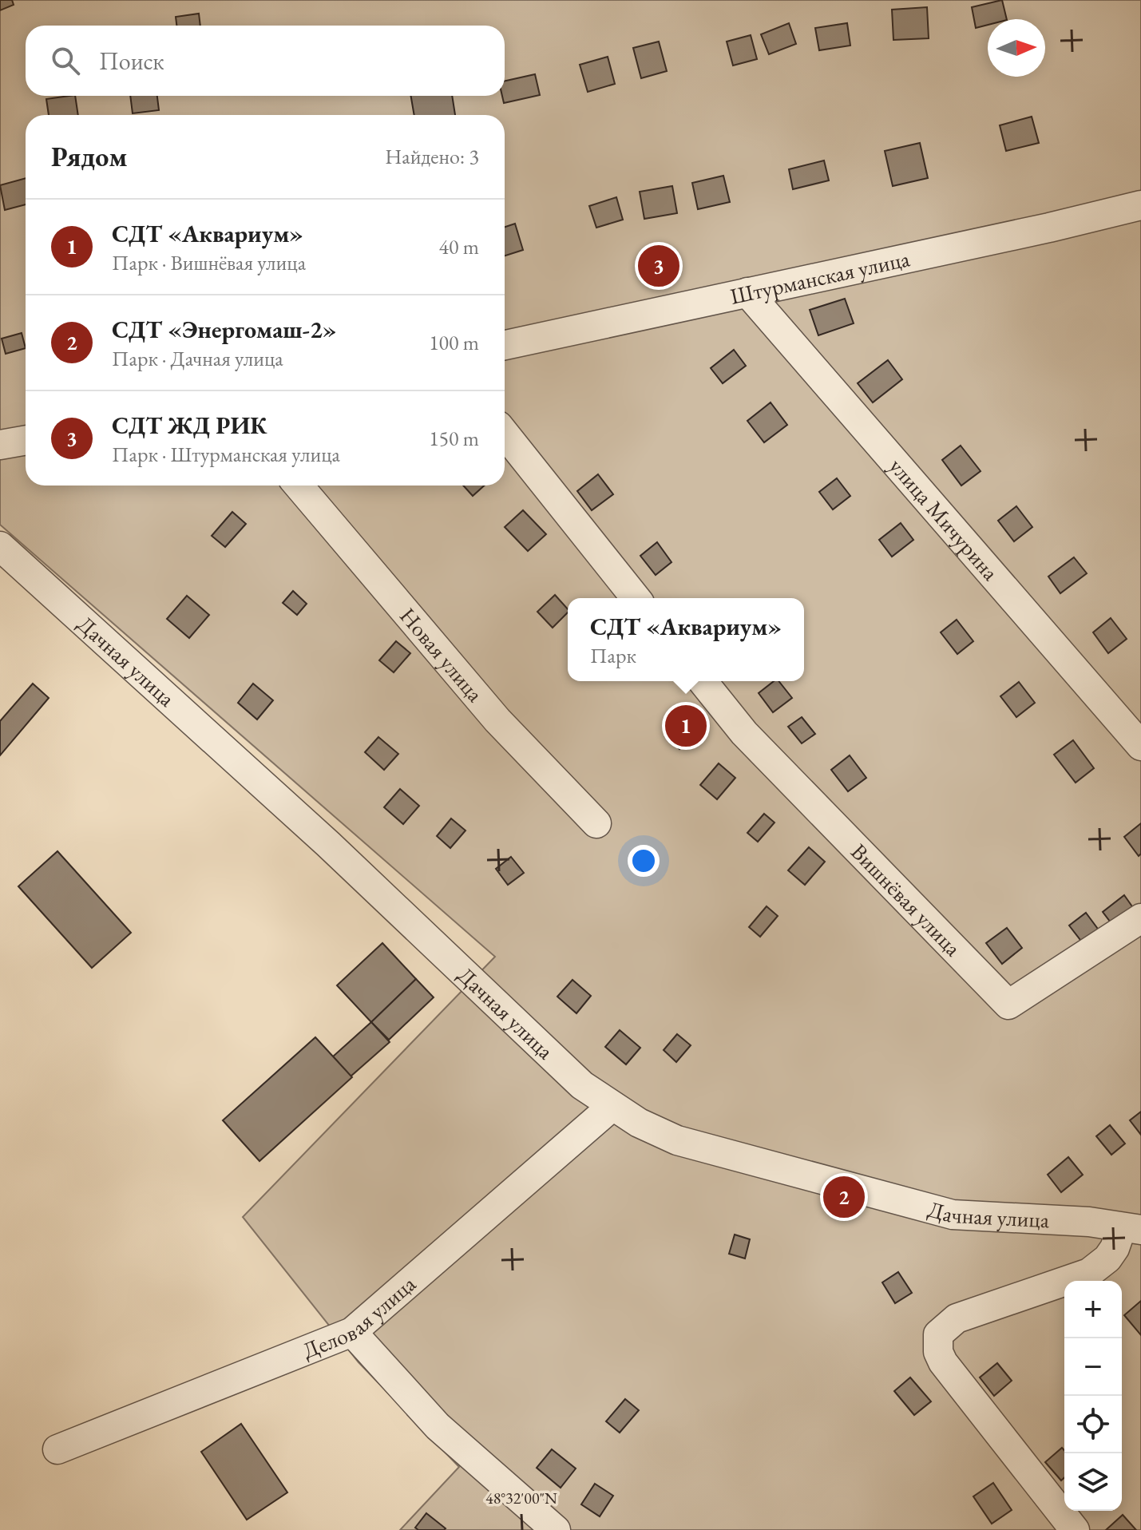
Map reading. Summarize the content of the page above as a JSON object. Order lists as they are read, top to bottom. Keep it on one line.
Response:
{"streets":{"street":["Штурманская улица","улица Мичурина","Новая улица","Дачная улица","Вишнёвая улица","Деловая улица"]},"crossings":[["Штурманская улица","улица Мичурина"],["Дачная улица","Деловая улица"]],"north":"right","page":{"search":"Поиск","heading":["Рядом","Найдено: 3"],"list":[{"mark":"1","name":"СДТ «Аквариум»","note":"Парк · Вишнёвая улица","value":"40 m"},{"mark":"2","name":"СДТ «Энергомаш-2»","note":"Парк · Дачная улица","value":"100 m"},{"mark":"3","name":"СДТ ЖД РИК","note":"Парк · Штурманская улица","value":"150 m"}],"pins":["3","1","2"],"popup":["СДТ «Аквариум»","Парк"],"map_buttons":["+","−"]},"coordinates":["48°32'00\"N"]}
